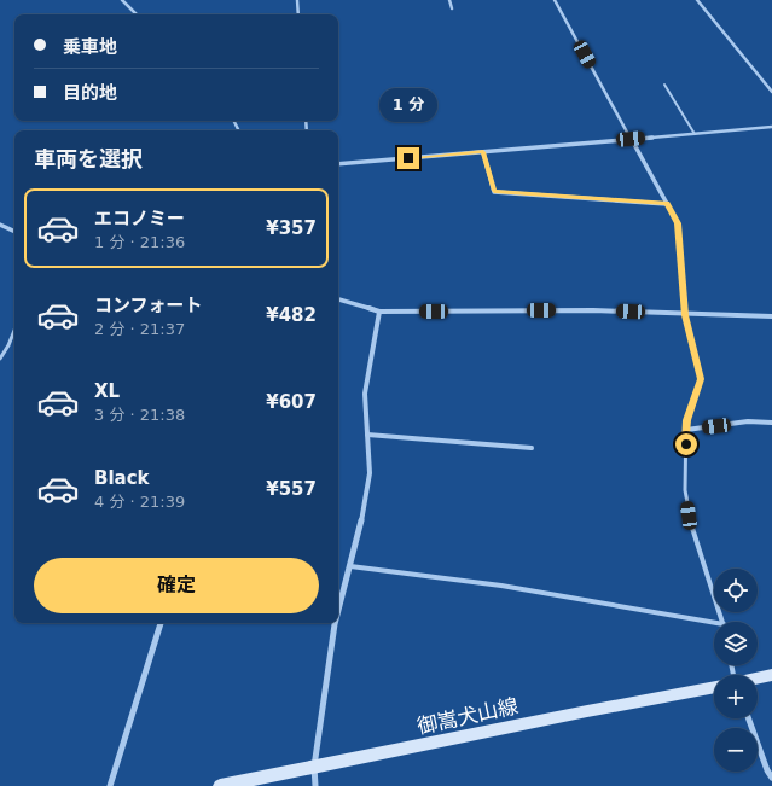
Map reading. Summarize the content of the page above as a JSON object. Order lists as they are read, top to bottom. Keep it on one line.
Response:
{"streets":{"main road":["御嵩犬山線"]},"page":{"banner":["乗車地","目的地"],"bubble":"1 分","heading":"車両を選択","list":[{"name":"エコノミー","note":"1 分 · 21:36","value":"¥357"},{"name":"コンフォート","note":"2 分 · 21:37","value":"¥482"},{"name":"XL","note":"3 分 · 21:38","value":"¥607"},{"name":"Black","note":"4 分 · 21:39","value":"¥557"}],"buttons":"確定","map_buttons":["+","−"]}}
